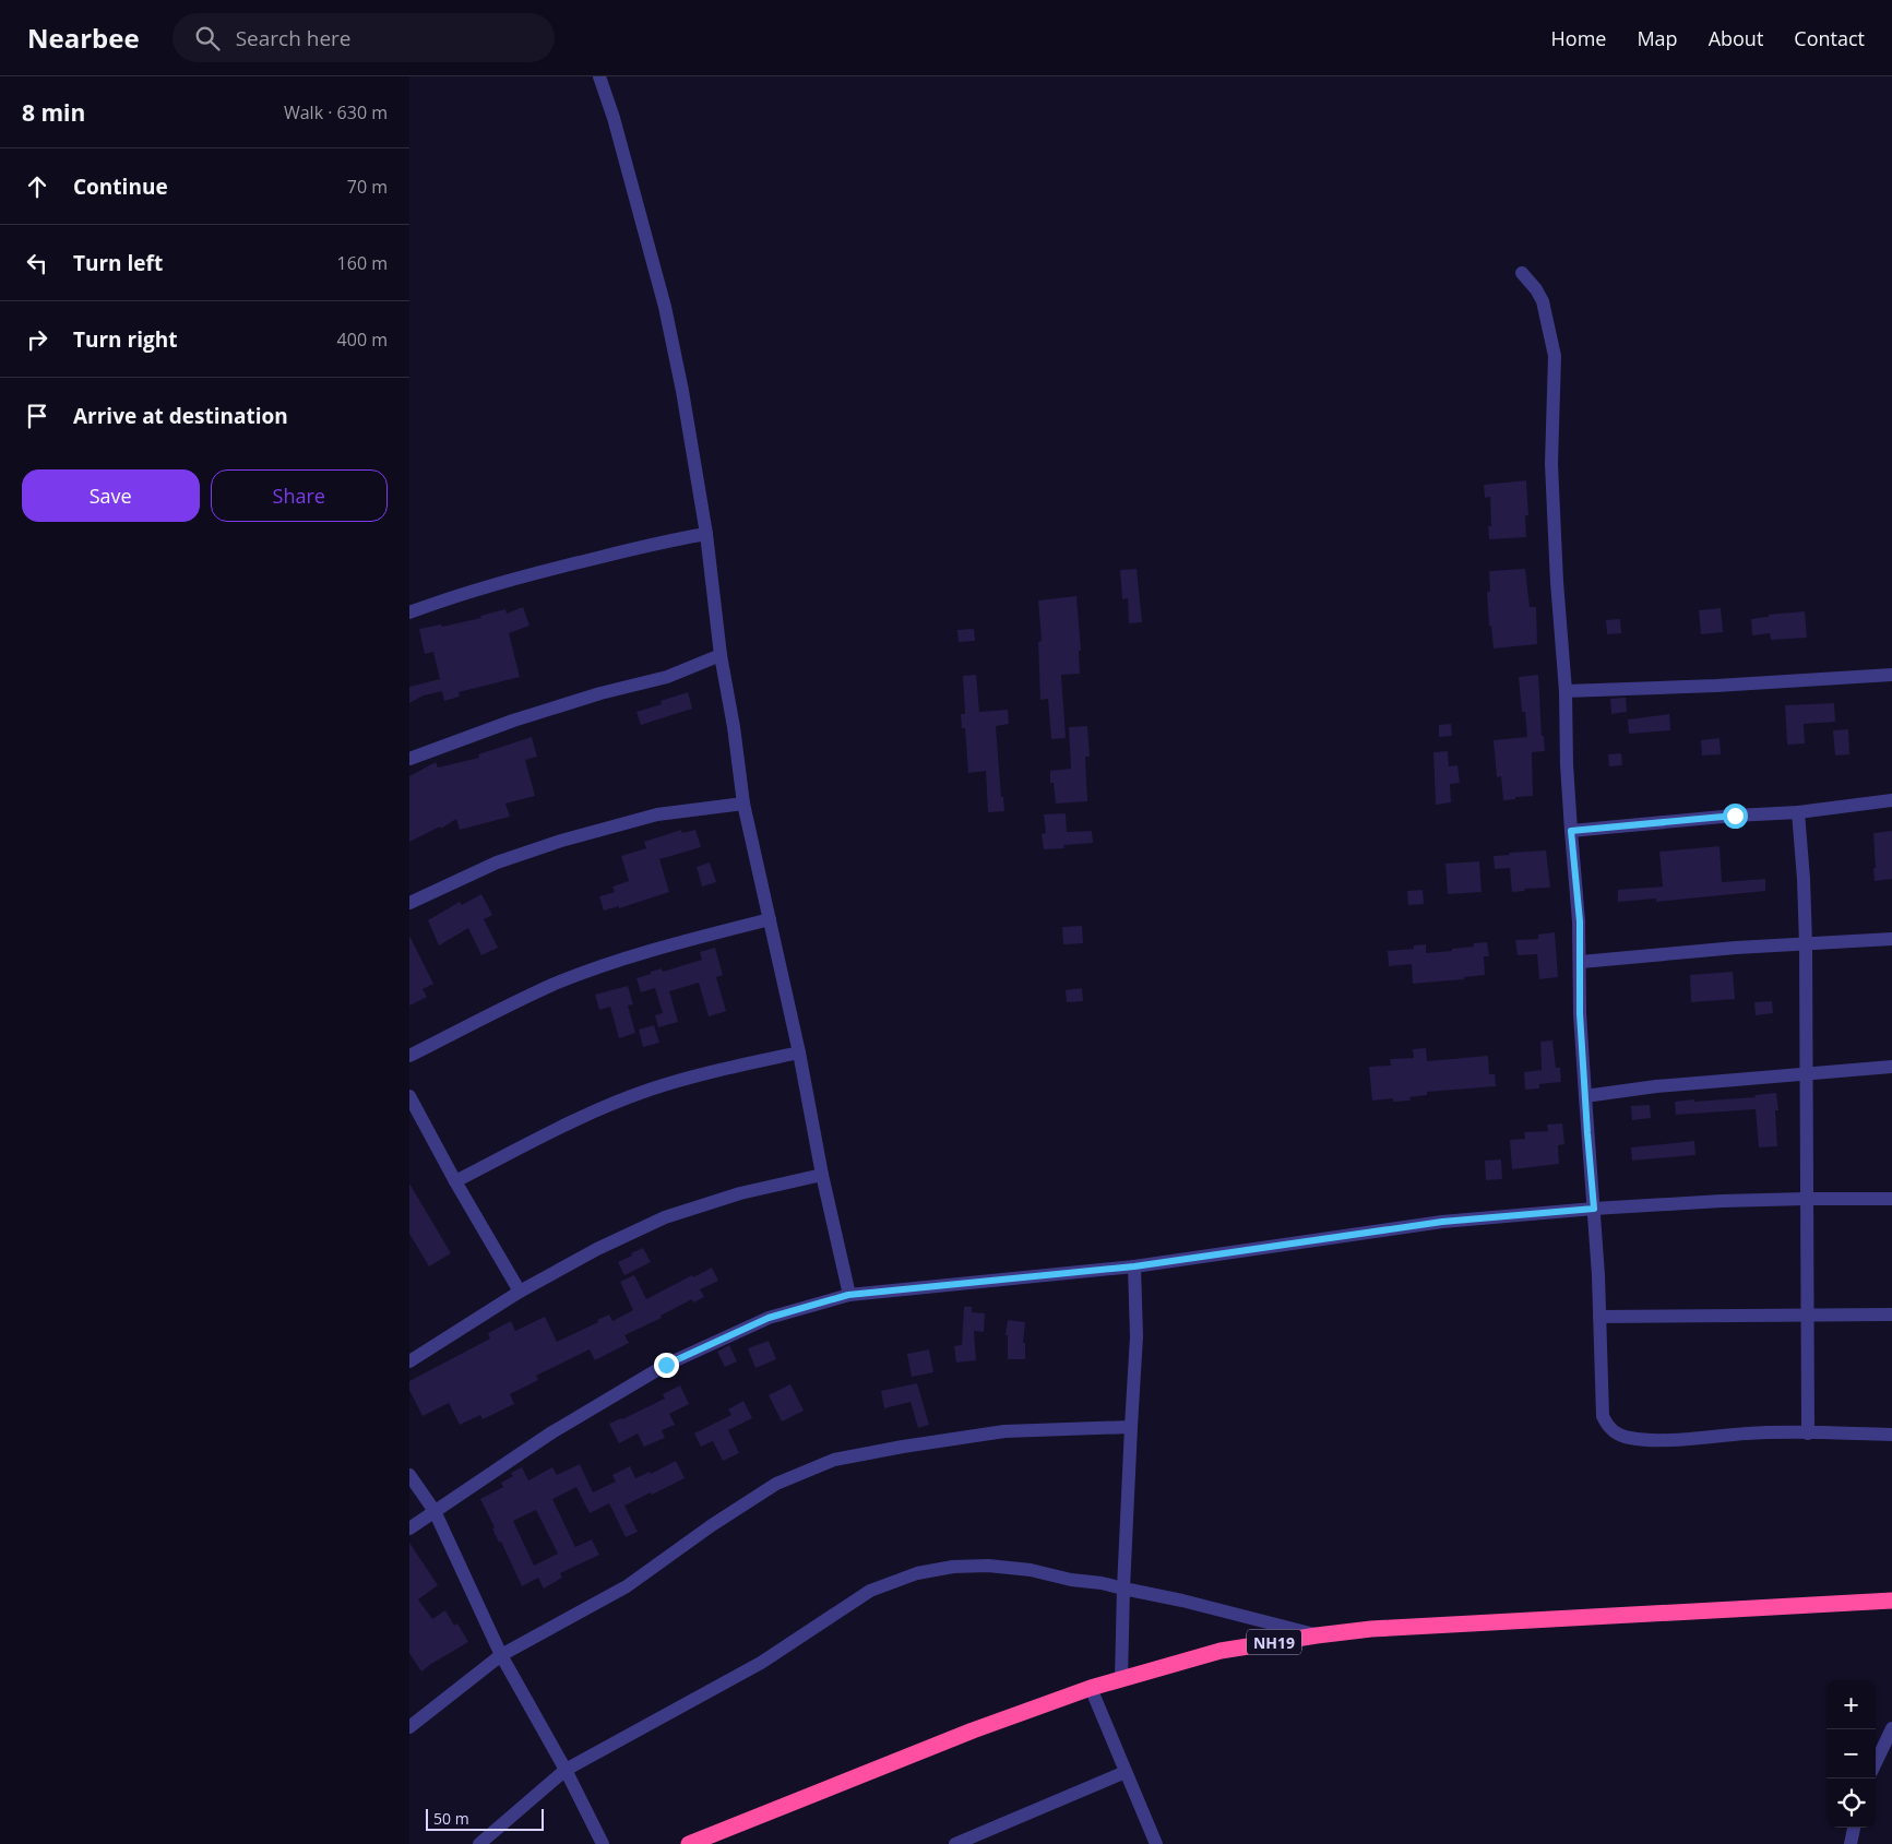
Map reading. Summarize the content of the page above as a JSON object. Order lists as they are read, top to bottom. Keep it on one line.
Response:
{"streets":{"highway":["NH19"]},"scale_bar":"50 m","page":{"header":"Nearbee","search":"Search here","nav":["Home","Map","About","Contact"],"heading":["8 min","Walk · 630 m"],"list":[["Continue","70 m"],["Turn left","160 m"],["Turn right","400 m"],"Arrive at destination"],"buttons":["Save","Share"],"map_buttons":["+","−"],"scale":"50 m"}}
